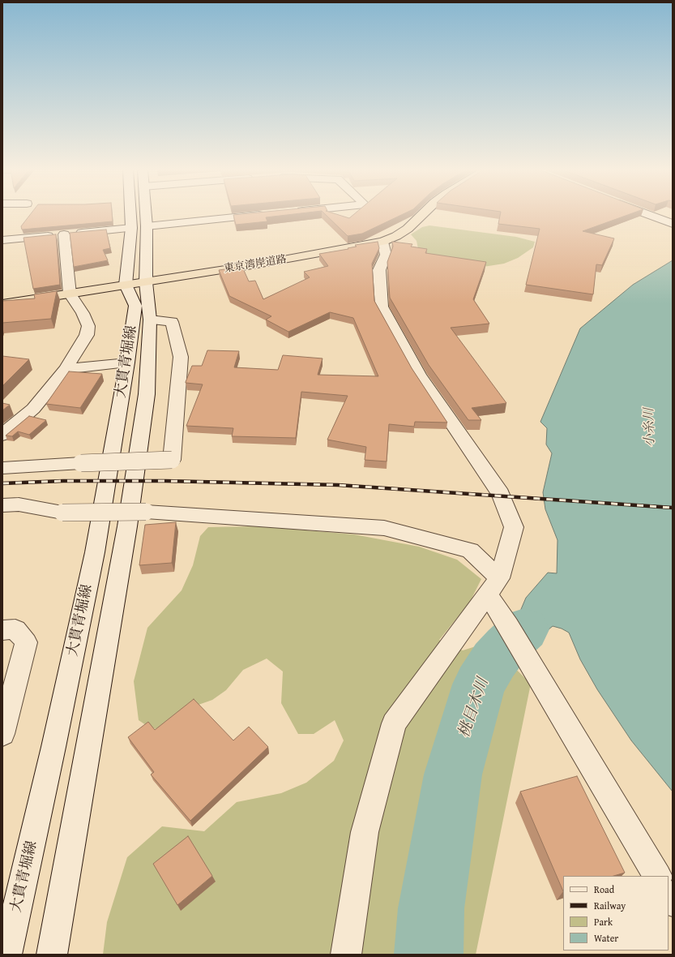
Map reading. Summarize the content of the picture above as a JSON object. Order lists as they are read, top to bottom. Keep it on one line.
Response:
{"streets":{"highway":["東京湾岸道路"],"street":["大貫青堀線"]},"crossings":[["東京湾岸道路","大貫青堀線"]],"water":["小糸川","桃目木川"],"legend":["Road","Railway","Park","Water"]}
